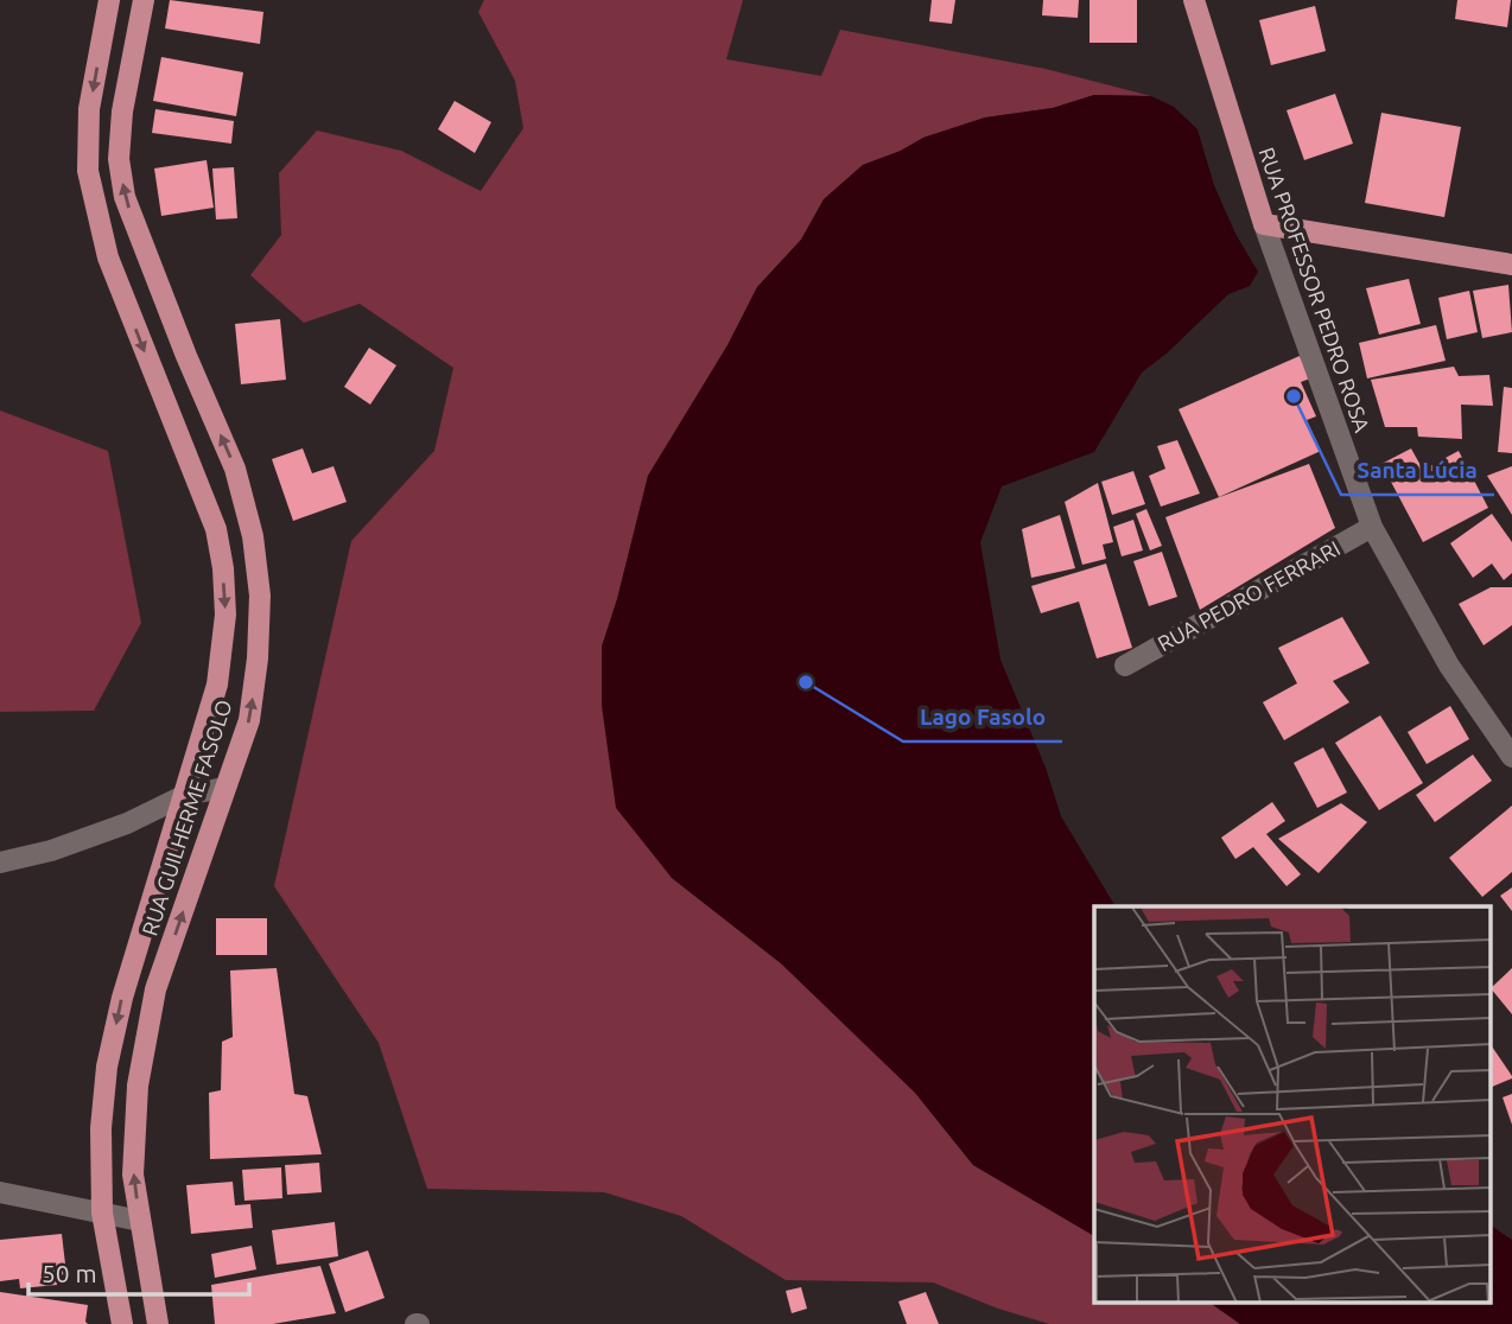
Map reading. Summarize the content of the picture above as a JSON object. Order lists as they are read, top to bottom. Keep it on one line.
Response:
{"streets":{"main road":["RUA PROFESSOR PEDRO ROSA","RUA GUILHERME FASOLO"],"street":["RUA PEDRO FERRARI"]},"crossings":[["RUA PROFESSOR PEDRO ROSA","RUA PEDRO FERRARI"]],"places":["Santa Lúcia","Lago Fasolo"],"scale_bar":"50 m"}
